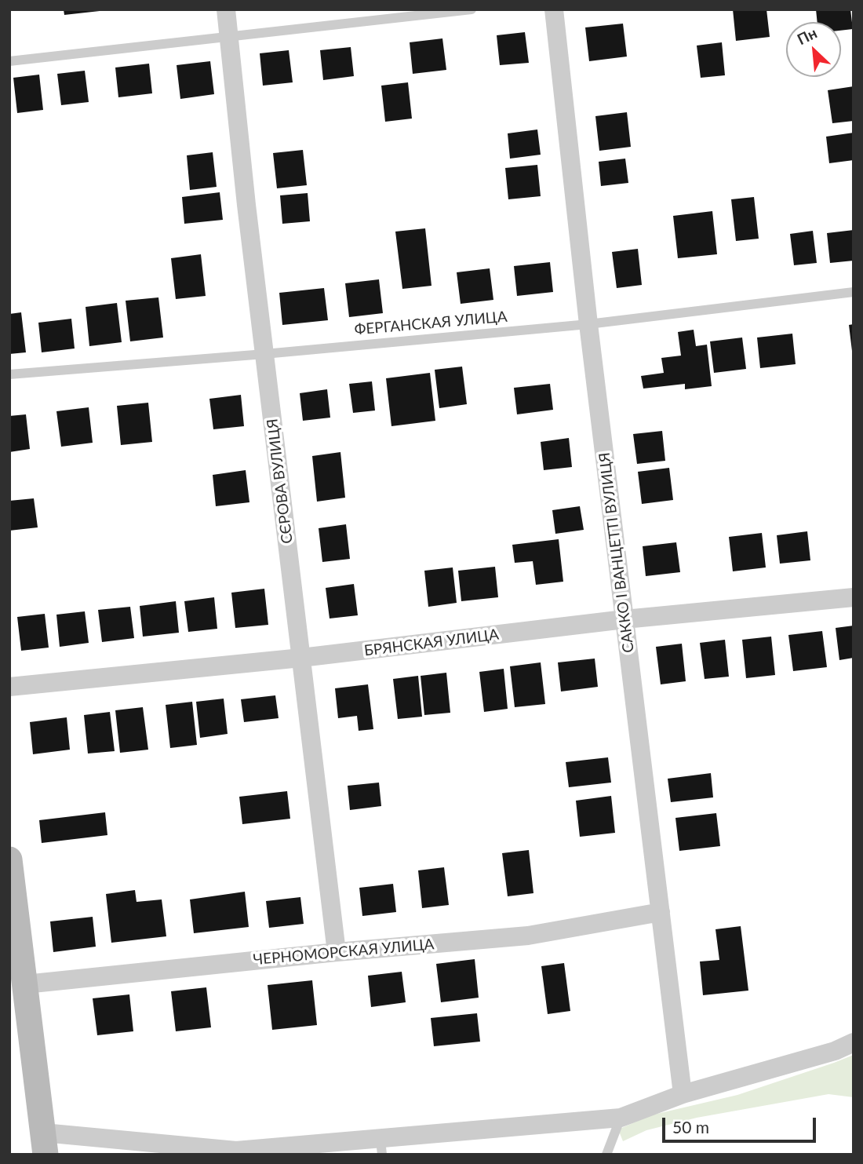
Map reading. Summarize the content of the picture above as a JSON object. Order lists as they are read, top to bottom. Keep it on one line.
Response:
{"streets":{"street":["СЄРОВА ВУЛИЦЯ","САККО І ВАНЦЕТТІ ВУЛИЦЯ","БРЯНСКАЯ УЛИЦА","ЧЕРНОМОРСКАЯ УЛИЦА"],"lane":["ФЕРГАНСКАЯ УЛИЦА"]},"crossings":[["ФЕРГАНСКАЯ УЛИЦА","СЄРОВА ВУЛИЦЯ"],["ФЕРГАНСКАЯ УЛИЦА","САККО І ВАНЦЕТТІ ВУЛИЦЯ"],["СЄРОВА ВУЛИЦЯ","БРЯНСКАЯ УЛИЦА"],["СЄРОВА ВУЛИЦЯ","ЧЕРНОМОРСКАЯ УЛИЦА"],["САККО І ВАНЦЕТТІ ВУЛИЦЯ","БРЯНСКАЯ УЛИЦА"],["САККО І ВАНЦЕТТІ ВУЛИЦЯ","ЧЕРНОМОРСКАЯ УЛИЦА"]],"scale_bar":"50 m","north":"top left"}
